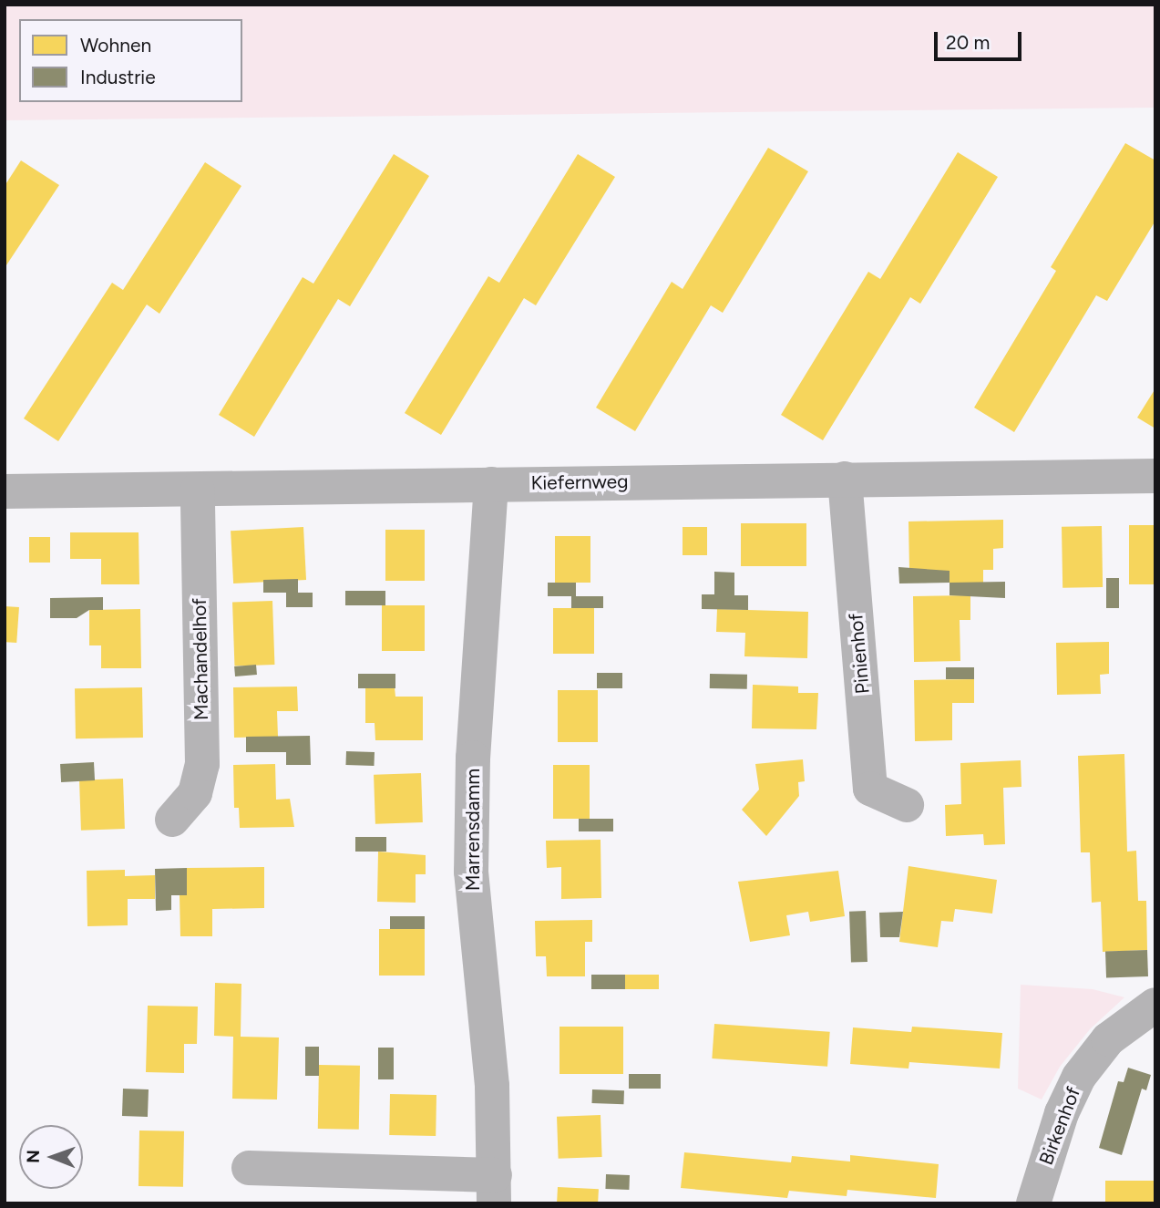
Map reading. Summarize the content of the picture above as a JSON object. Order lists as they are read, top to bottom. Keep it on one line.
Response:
{"streets":{"street":["Kiefernweg","Pinienhof","Machandelhof","Marrensdamm","Birkenhof"]},"crossings":[["Kiefernweg","Pinienhof"],["Kiefernweg","Machandelhof"],["Kiefernweg","Marrensdamm"]],"legend":["Wohnen","Industrie"],"scale_bar":"20 m","north":"left"}
